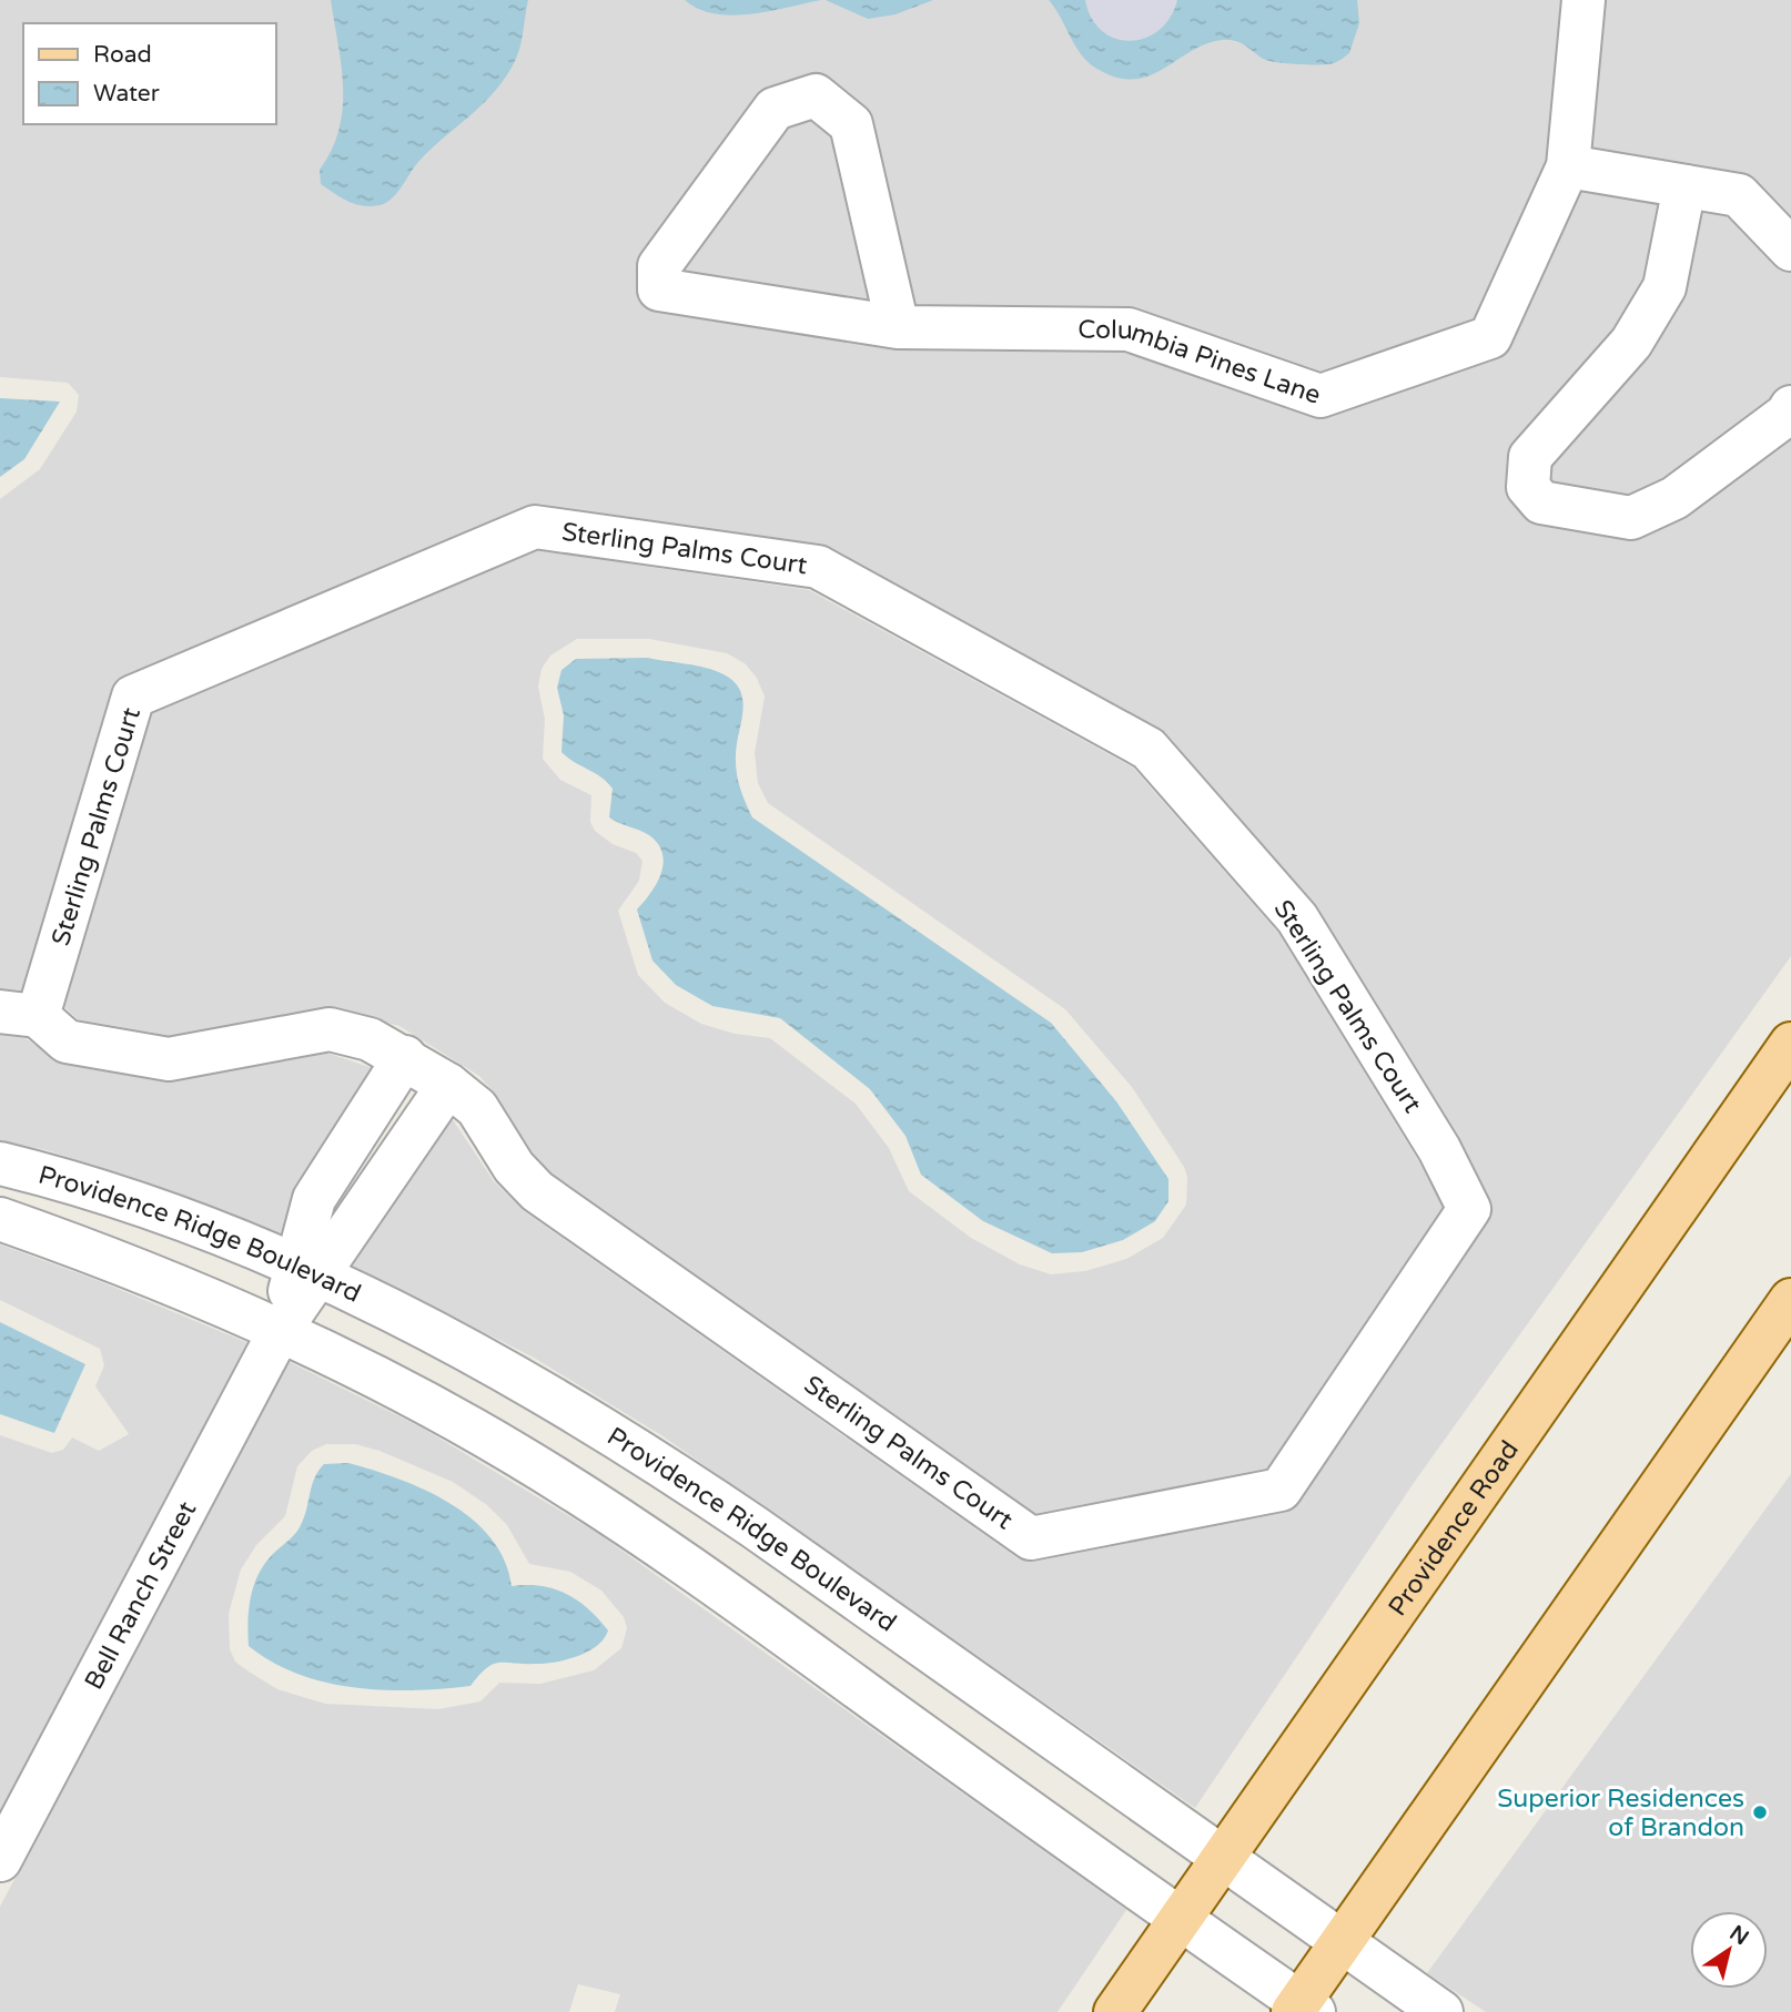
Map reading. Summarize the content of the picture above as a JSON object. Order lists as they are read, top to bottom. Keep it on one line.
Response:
{"streets":{"main road":["Providence Road"],"street":["Columbia Pines Lane","Sterling Palms Court","Providence Ridge Boulevard","Bell Ranch Street"]},"crossings":[["Providence Ridge Boulevard","Providence Road"]],"places":["Superior Residences of Brandon"],"legend":["Road","Water"],"north":"top right"}
